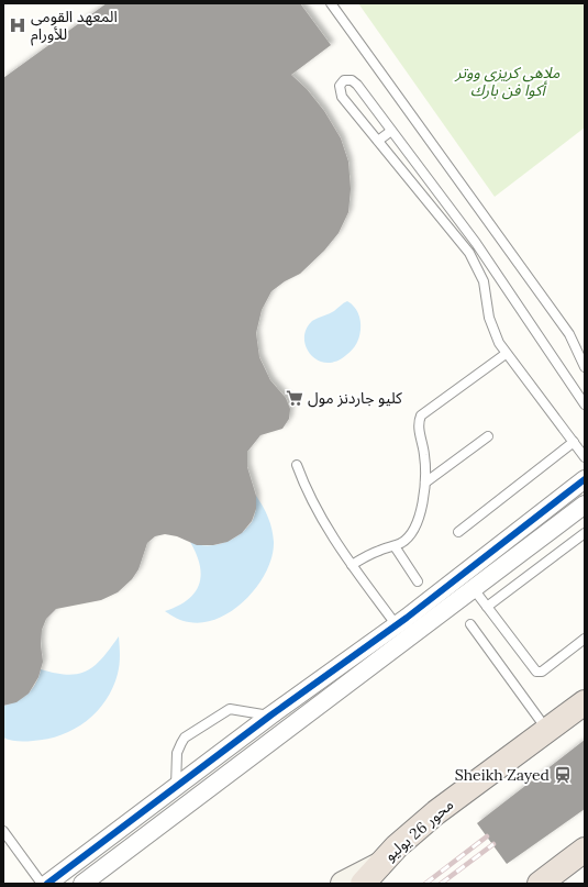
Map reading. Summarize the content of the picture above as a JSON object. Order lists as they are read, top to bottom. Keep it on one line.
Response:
{"streets":{"highway":["محور 26 يوليو"]},"parks":["ملاهى كريزى ووتر أكوا فن بارك"],"places":{"hospital":["المعهد القومى للأورام"],"supermarket":["كليو جاردنز مول"],"station":["Sheikh Zayed"]}}
